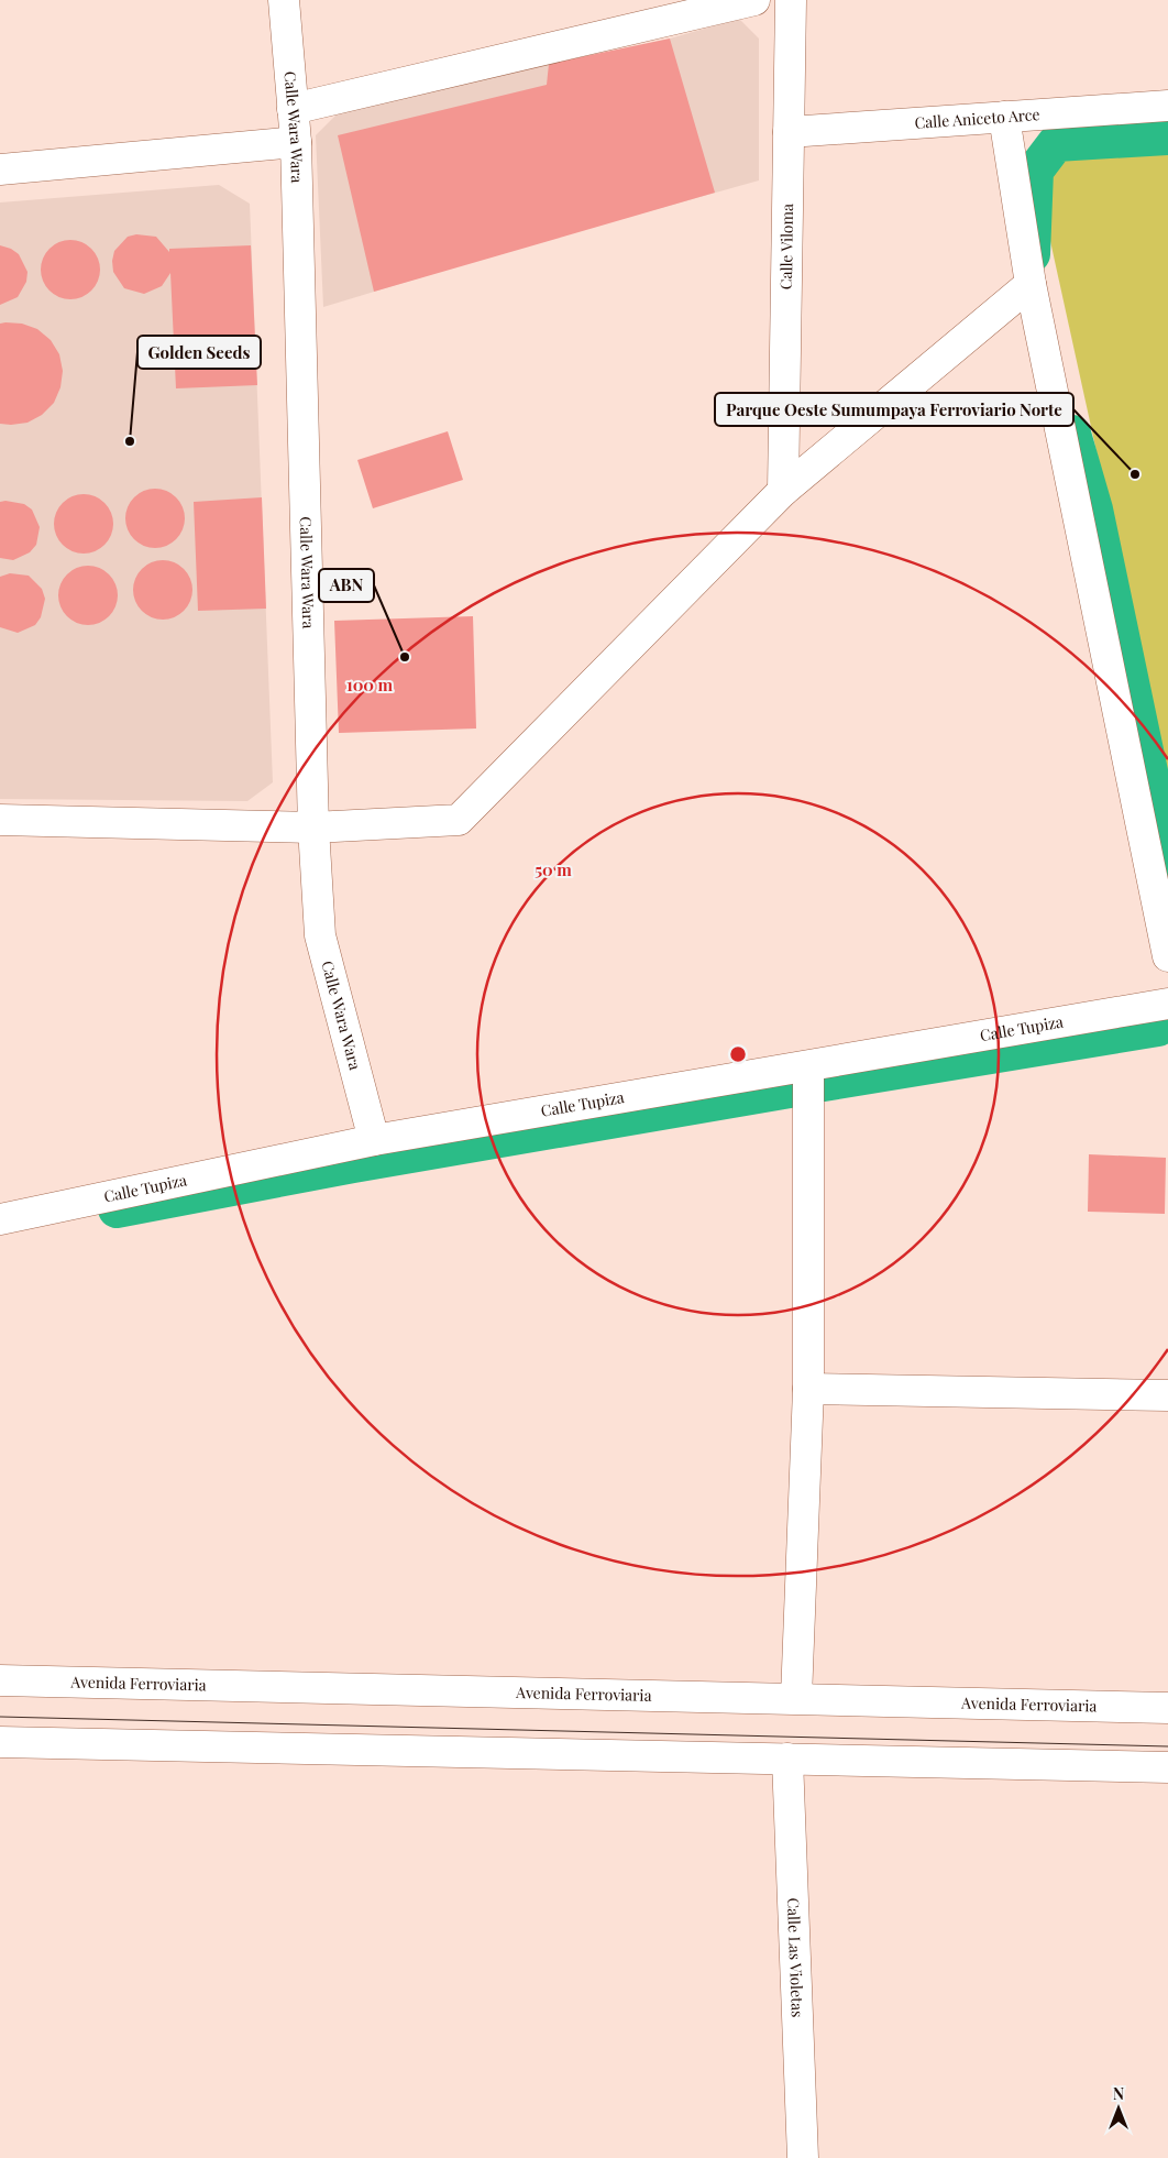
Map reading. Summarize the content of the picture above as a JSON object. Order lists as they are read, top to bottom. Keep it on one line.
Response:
{"streets":{"street":["Calle Aniceto Arce","Calle Wara Wara","Calle Viloma","Calle Tupiza","Avenida Ferroviaria","Calle Las Violetas"]},"crossings":[["Calle Aniceto Arce","Calle Viloma"],["Calle Wara Wara","Calle Tupiza"]],"places":["Golden Seeds","Parque Oeste Sumumpaya Ferroviario Norte","ABN"],"north":"top","rings":["100 m","50 m"]}
